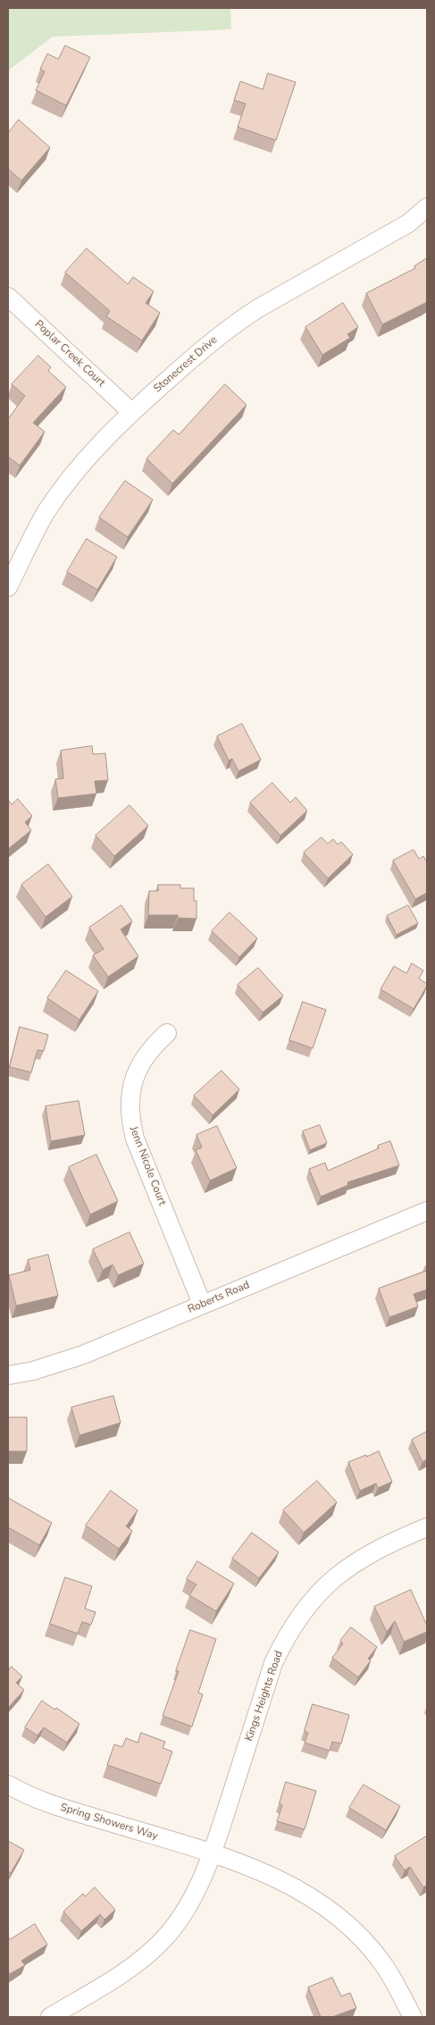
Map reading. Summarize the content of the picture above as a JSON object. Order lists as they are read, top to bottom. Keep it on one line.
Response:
{"streets":{"street":["Poplar Creek Court","Stonecrest Drive","Jenn Nicole Court","Roberts Road","Kings Heights Road","Spring Showers Way"]},"crossings":[["Poplar Creek Court","Stonecrest Drive"],["Jenn Nicole Court","Roberts Road"],["Kings Heights Road","Spring Showers Way"]]}
